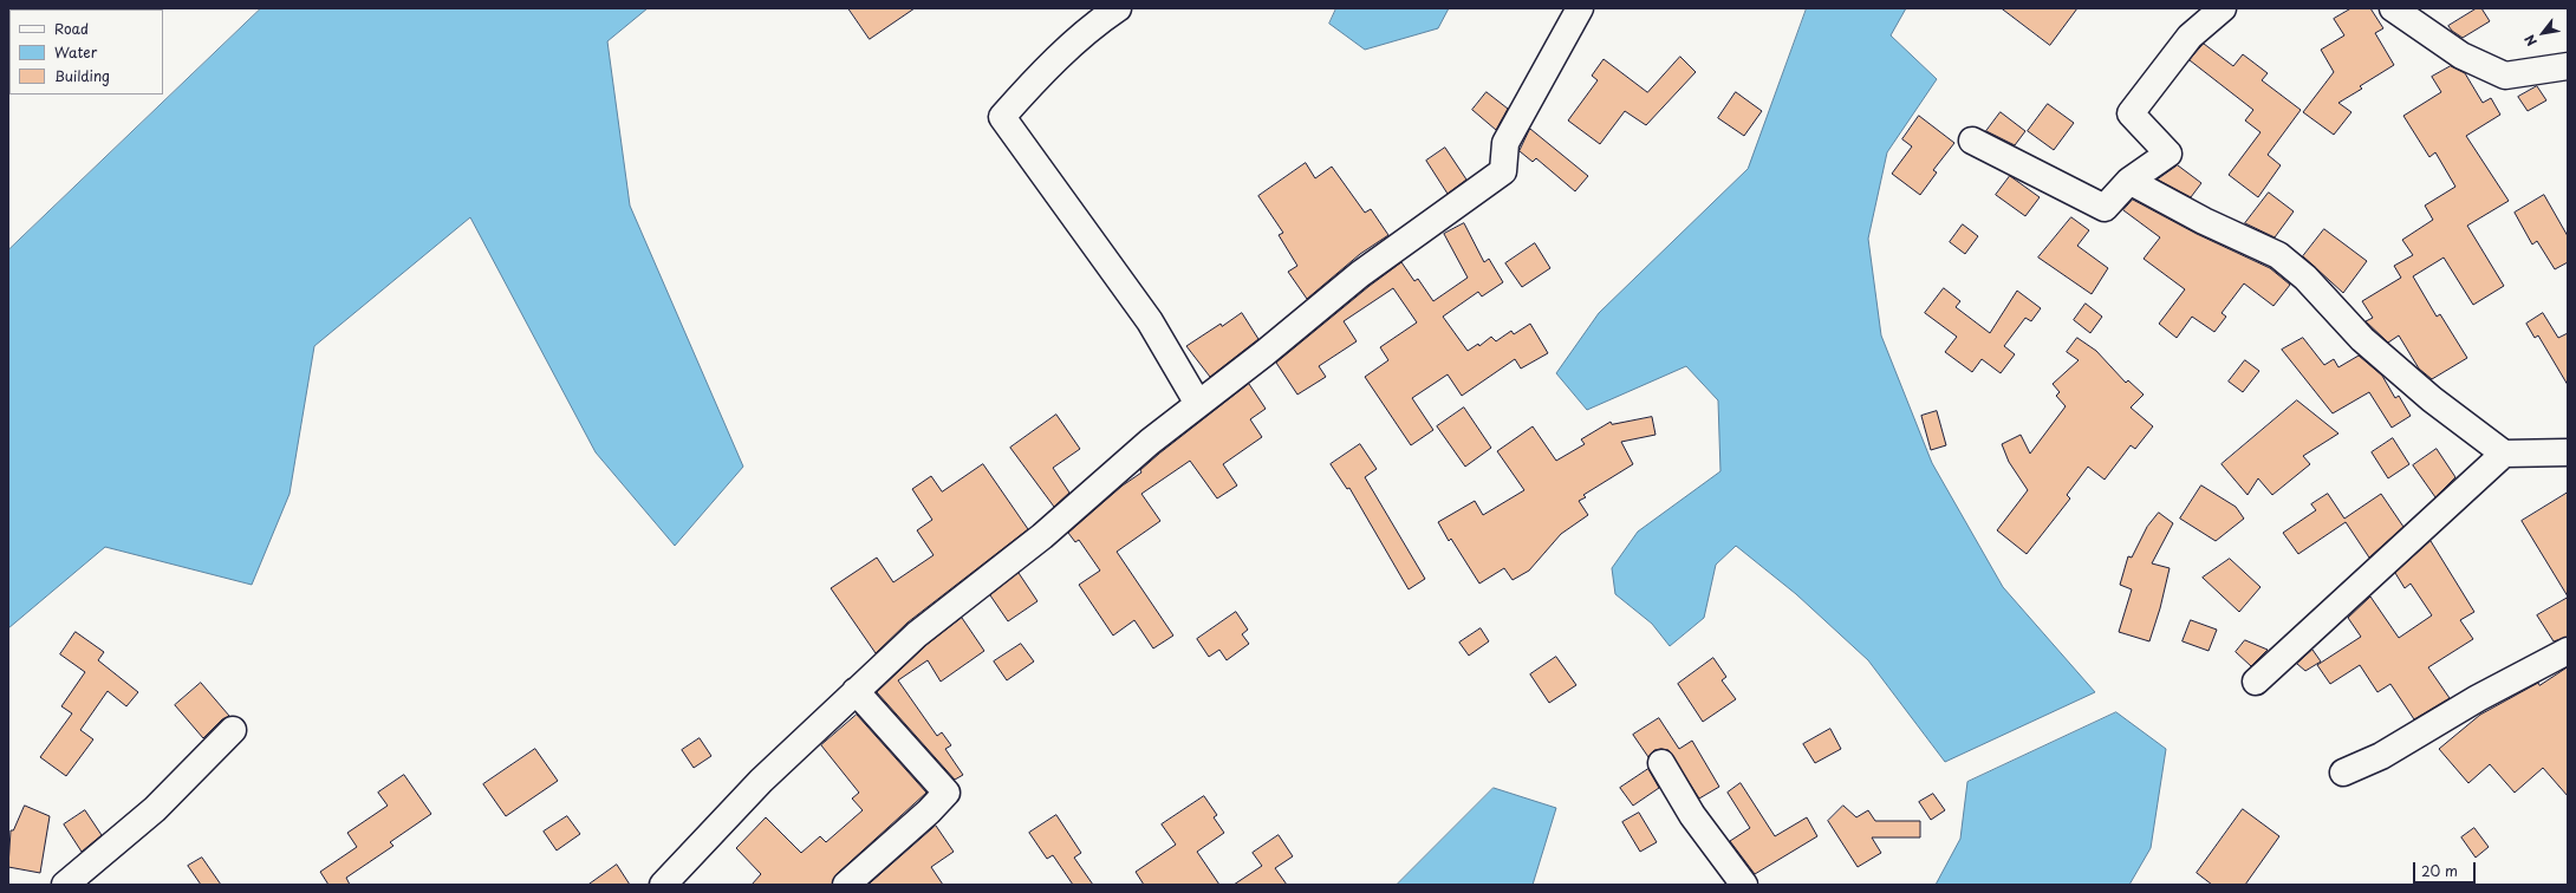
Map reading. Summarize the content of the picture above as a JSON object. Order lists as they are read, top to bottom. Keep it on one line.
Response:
{"legend":["Road","Water","Building"],"scale_bar":"20 m","north":"bottom left"}
